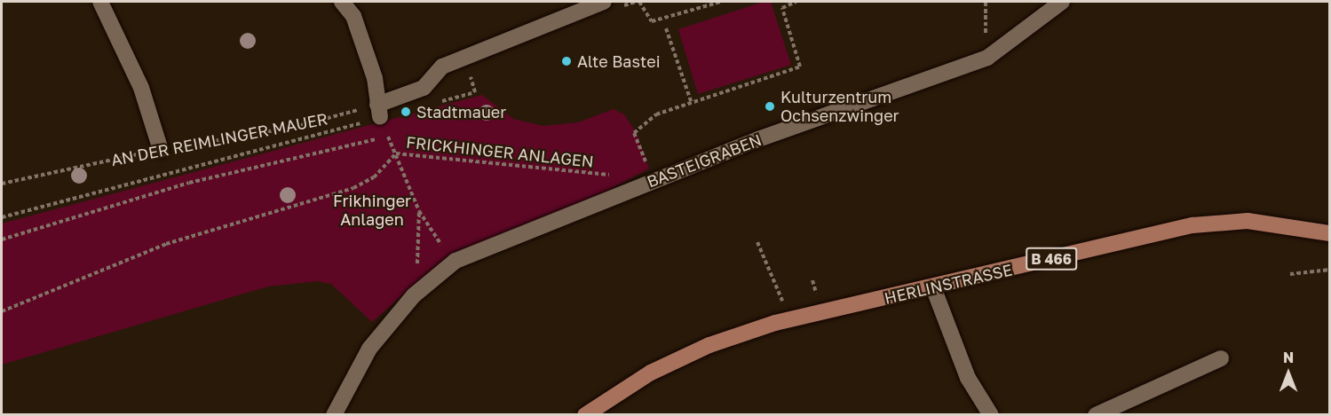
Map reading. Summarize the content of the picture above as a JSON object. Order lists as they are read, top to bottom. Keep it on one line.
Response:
{"streets":{"main road":["B 466","HERLINSTRASSE"],"street":["BASTEIGRABEN"],"path":["AN DER REIMLINGER MAUER","FRICKHINGER ANLAGEN"]},"crossings":[["FRICKHINGER ANLAGEN","BASTEIGRABEN"]],"parks":["Frikhinger Anlagen"],"places":["Alte Bastei","Kulturzentrum Ochsenzwinger","Stadtmauer"],"north":"top"}
